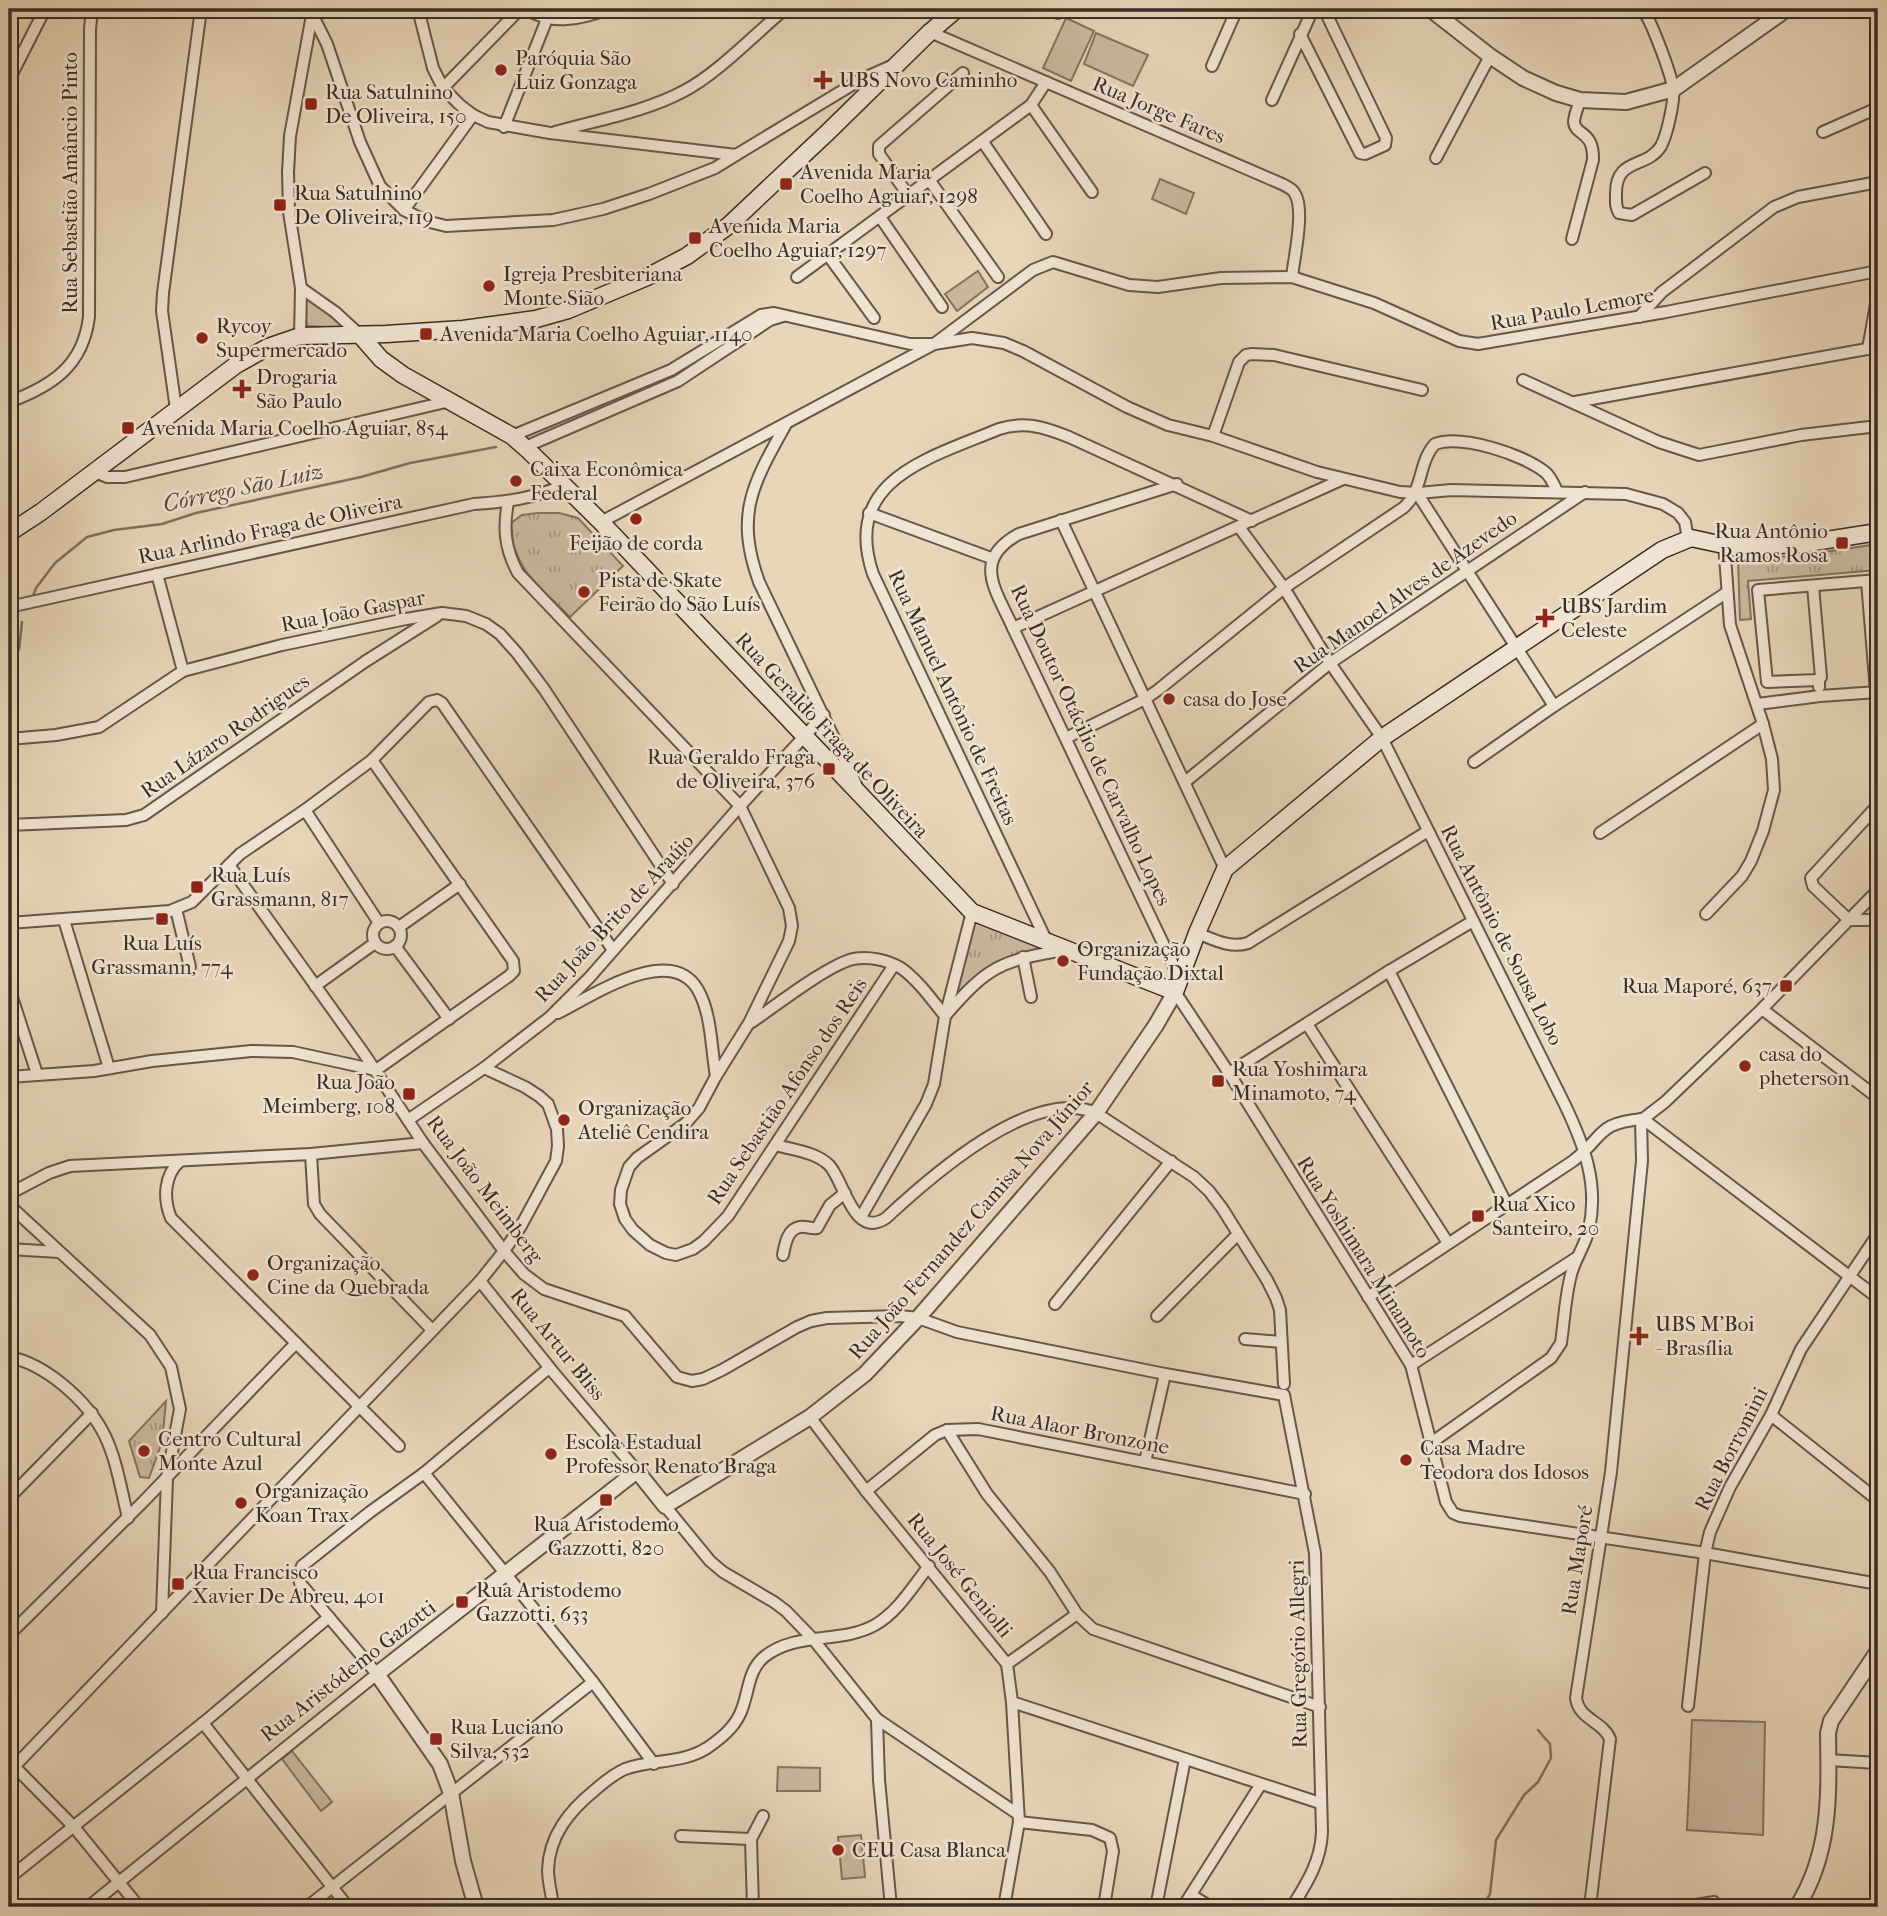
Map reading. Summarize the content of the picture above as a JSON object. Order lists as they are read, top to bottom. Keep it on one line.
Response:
{"streets":{"main road":["Rua Geraldo Fraga de Oliveira","Rua João Fernandez Camisa Nova Júnior"],"street":["Rua Jorge Fares","Rua Sebastião Amâncio Pinto","Rua Paulo Lemore","Rua Arlindo Fraga de Oliveira","Rua Manoel Alves de Azevedo","Rua João Gaspar","Rua Manuel Antônio de Freitas","Rua Lázaro Rodrigues","Rua Doutor Otácilio de Carvalho Lopes","Rua João Brito de Araújo","Rua Antônio de Sousa Lobo","Rua Sebastião Afonso dos Reis","Rua João Meimberg","Rua Yoshimara Minamoto","Rua Artur Bliss","Rua Alaor Bronzone","Rua Borromini","Rua Maporé","Rua José Geniolli","Rua Gregório Allegri","Rua Aristódemo Gazotti"]},"crossings":[["Rua Jorge Fares","Rua Paulo Lemore"],["Rua Arlindo Fraga de Oliveira","Rua Geraldo Fraga de Oliveira"],["Rua Arlindo Fraga de Oliveira","Rua Sebastião Afonso dos Reis"],["Rua Manoel Alves de Azevedo","Rua Antônio de Sousa Lobo"],["Rua João Gaspar","Rua Lázaro Rodrigues"],["Rua João Gaspar","Rua João Brito de Araújo"],["Rua Manuel Antônio de Freitas","Rua Geraldo Fraga de Oliveira"],["Rua Geraldo Fraga de Oliveira","Rua Doutor Otácilio de Carvalho Lopes"],["Rua Geraldo Fraga de Oliveira","Rua João Brito de Araújo"],["Rua Geraldo Fraga de Oliveira","Rua João Fernandez Camisa Nova Júnior"],["Rua Geraldo Fraga de Oliveira","Rua Yoshimara Minamoto"],["Rua Doutor Otácilio de Carvalho Lopes","Rua João Fernandez Camisa Nova Júnior"],["Rua Doutor Otácilio de Carvalho Lopes","Rua Yoshimara Minamoto"],["Rua João Brito de Araújo","Rua Sebastião Afonso dos Reis"],["Rua João Brito de Araújo","Rua João Meimberg"],["Rua Antônio de Sousa Lobo","Rua João Fernandez Camisa Nova Júnior"],["Rua Antônio de Sousa Lobo","Rua Yoshimara Minamoto"],["Rua João Meimberg","Rua João Fernandez Camisa Nova Júnior"],["Rua João Fernandez Camisa Nova Júnior","Rua Yoshimara Minamoto"],["Rua João Fernandez Camisa Nova Júnior","Rua Artur Bliss"],["Rua João Fernandez Camisa Nova Júnior","Rua José Geniolli"],["Rua João Fernandez Camisa Nova Júnior","Rua Gregório Allegri"],["Rua Yoshimara Minamoto","Rua Borromini"],["Rua Yoshimara Minamoto","Rua Maporé"],["Rua Artur Bliss","Rua José Geniolli"],["Rua Artur Bliss","Rua Aristódemo Gazotti"],["Rua Alaor Bronzone","Rua José Geniolli"],["Rua Alaor Bronzone","Rua Gregório Allegri"]],"water":["Córrego São Luiz"],"places":{"other":["Paróquia São Luiz Gonzaga","Igreja Presbiteriana Monte Sião","Rycoy Supermercado","Caixa Econômica Federal","Feijão de corda","Pista de Skate Feirão do São Luís","casa do Jose","Organização Fundação Dixtal","casa do pheterson","Organização Ateliê Cendira","Organização Cine da Quebrada","Centro Cultural Monte Azul","Escola Estadual Professor Renato Braga","Casa Madre Teodora dos Idosos","Organização Koan Trax","CEU Casa Blanca"],"health":["UBS Novo Caminho","Drogaria São Paulo","UBS Jardim Celeste","UBS M'Boi - Brasília"],"transit":["Rua Satulnino De Oliveira, 150","Avenida Maria Coelho Aguiar, 1298","Rua Satulnino De Oliveira, 119","Avenida Maria Coelho Aguiar, 1297","Avenida Maria Coelho Aguiar, 1140","Avenida Maria Coelho Aguiar, 854","Rua Antônio Ramos Rosa","Rua Geraldo Fraga de Oliveira, 376","Rua Luís Grassmann, 817","Rua Luís Grassmann, 774","Rua Maporé, 637","Rua Yoshimara Minamoto, 74","Rua João Meimberg, 108","Rua Xico Santeiro, 20","Rua Aristodemo Gazzotti, 820","Rua Francisco Xavier De Abreu, 401","Rua Aristodemo Gazzotti, 633","Rua Luciano Silva, 532"]}}
